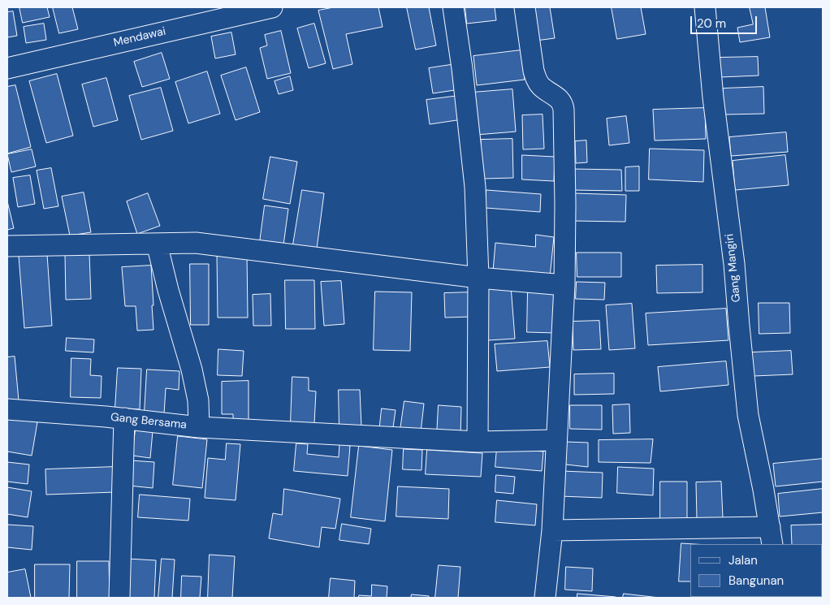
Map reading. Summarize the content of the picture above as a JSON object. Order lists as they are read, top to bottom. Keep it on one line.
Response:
{"streets":{"street":["Mendawai","Gang Mangiri","Gang Bersama"]},"legend":["Jalan","Bangunan"],"scale_bar":"20 m"}
